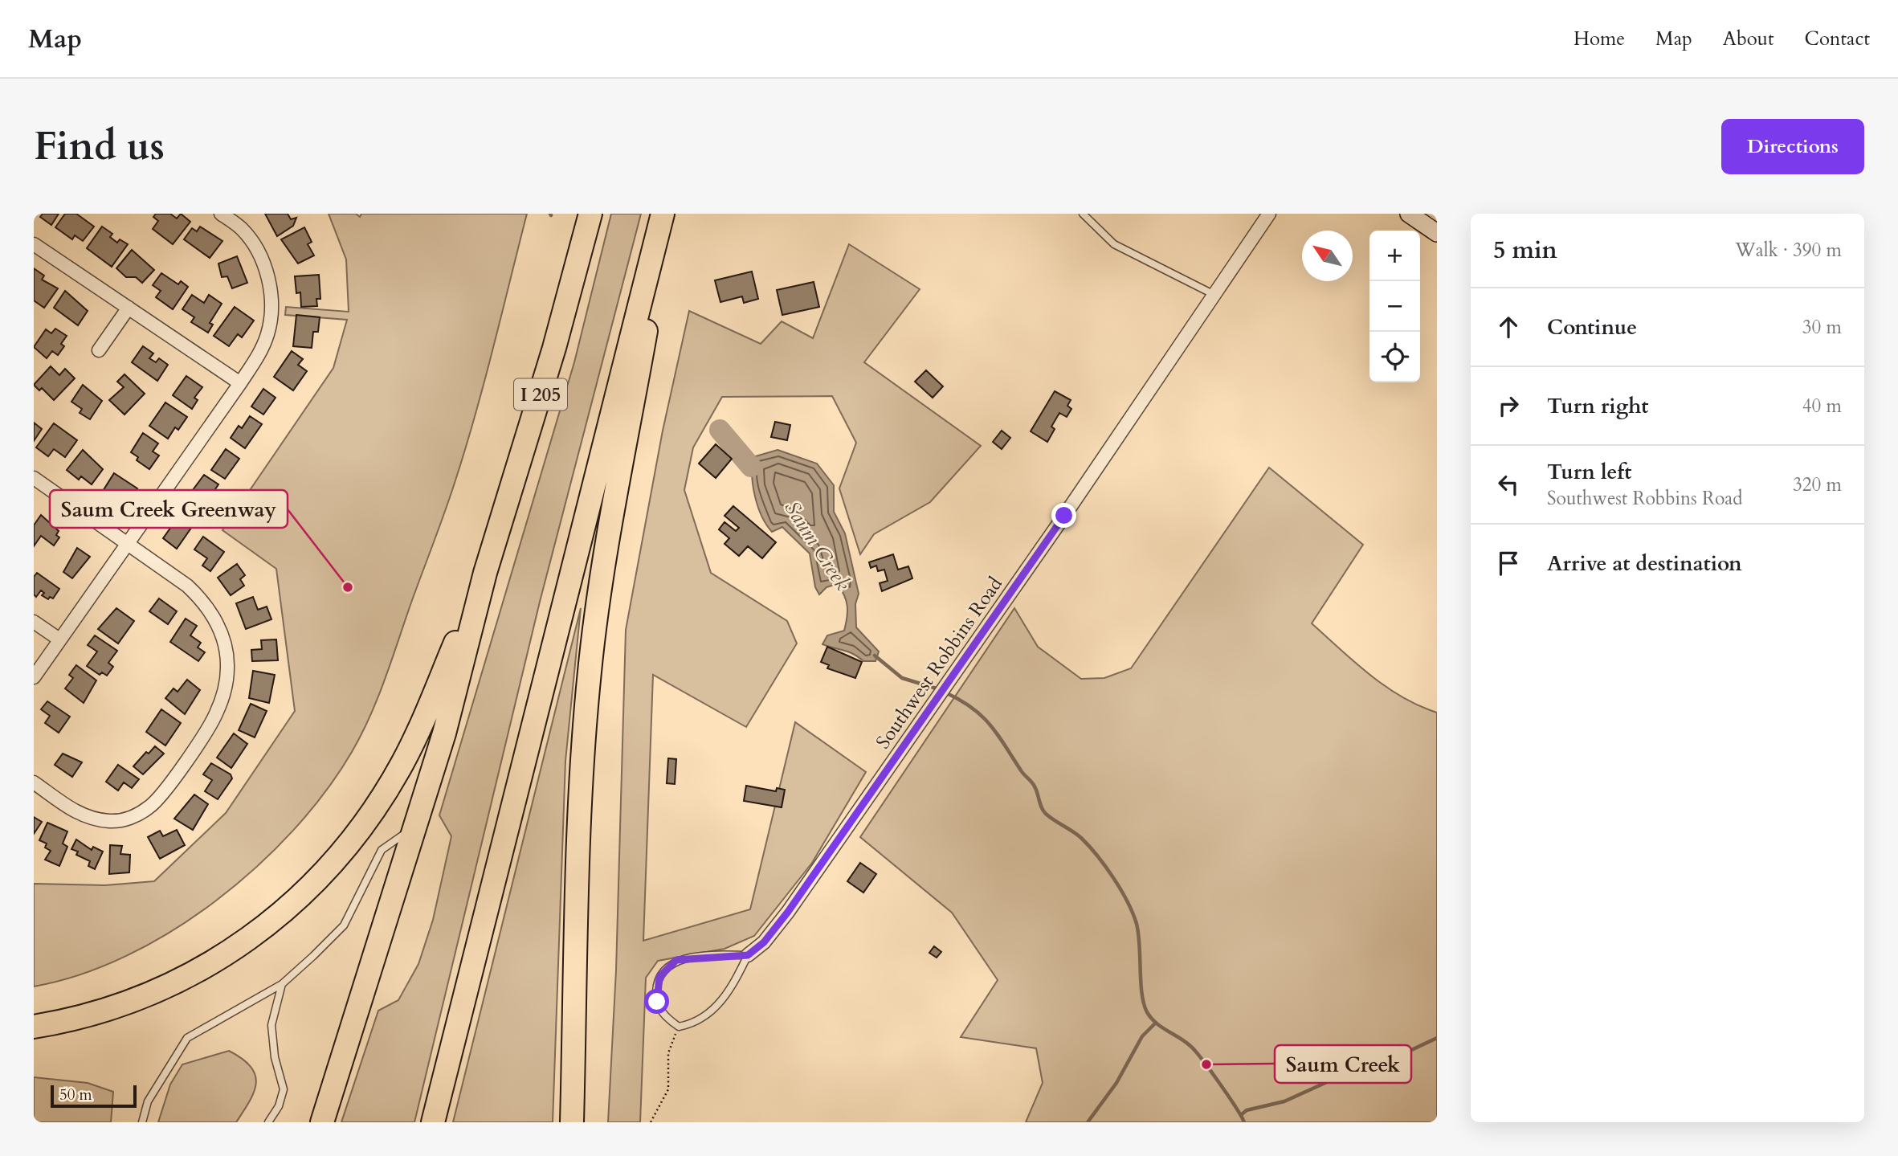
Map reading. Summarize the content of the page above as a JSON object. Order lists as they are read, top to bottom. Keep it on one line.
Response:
{"streets":{"highway":["I 205"],"street":["Southwest Robbins Road"]},"water":["Saum Creek"],"places":["Saum Creek Greenway","Saum Creek"],"scale_bar":"50 m","north":"top left","page":{"header":"Map","nav":["Home","Map","About","Contact"],"buttons":"Directions","title":"Find us","heading":["5 min","Walk · 390 m"],"map_buttons":["+","−"],"list":[["Continue","30 m"],["Turn right","40 m"],["Turn left","Southwest Robbins Road","320 m"],"Arrive at destination"],"scale":"50 m"}}
